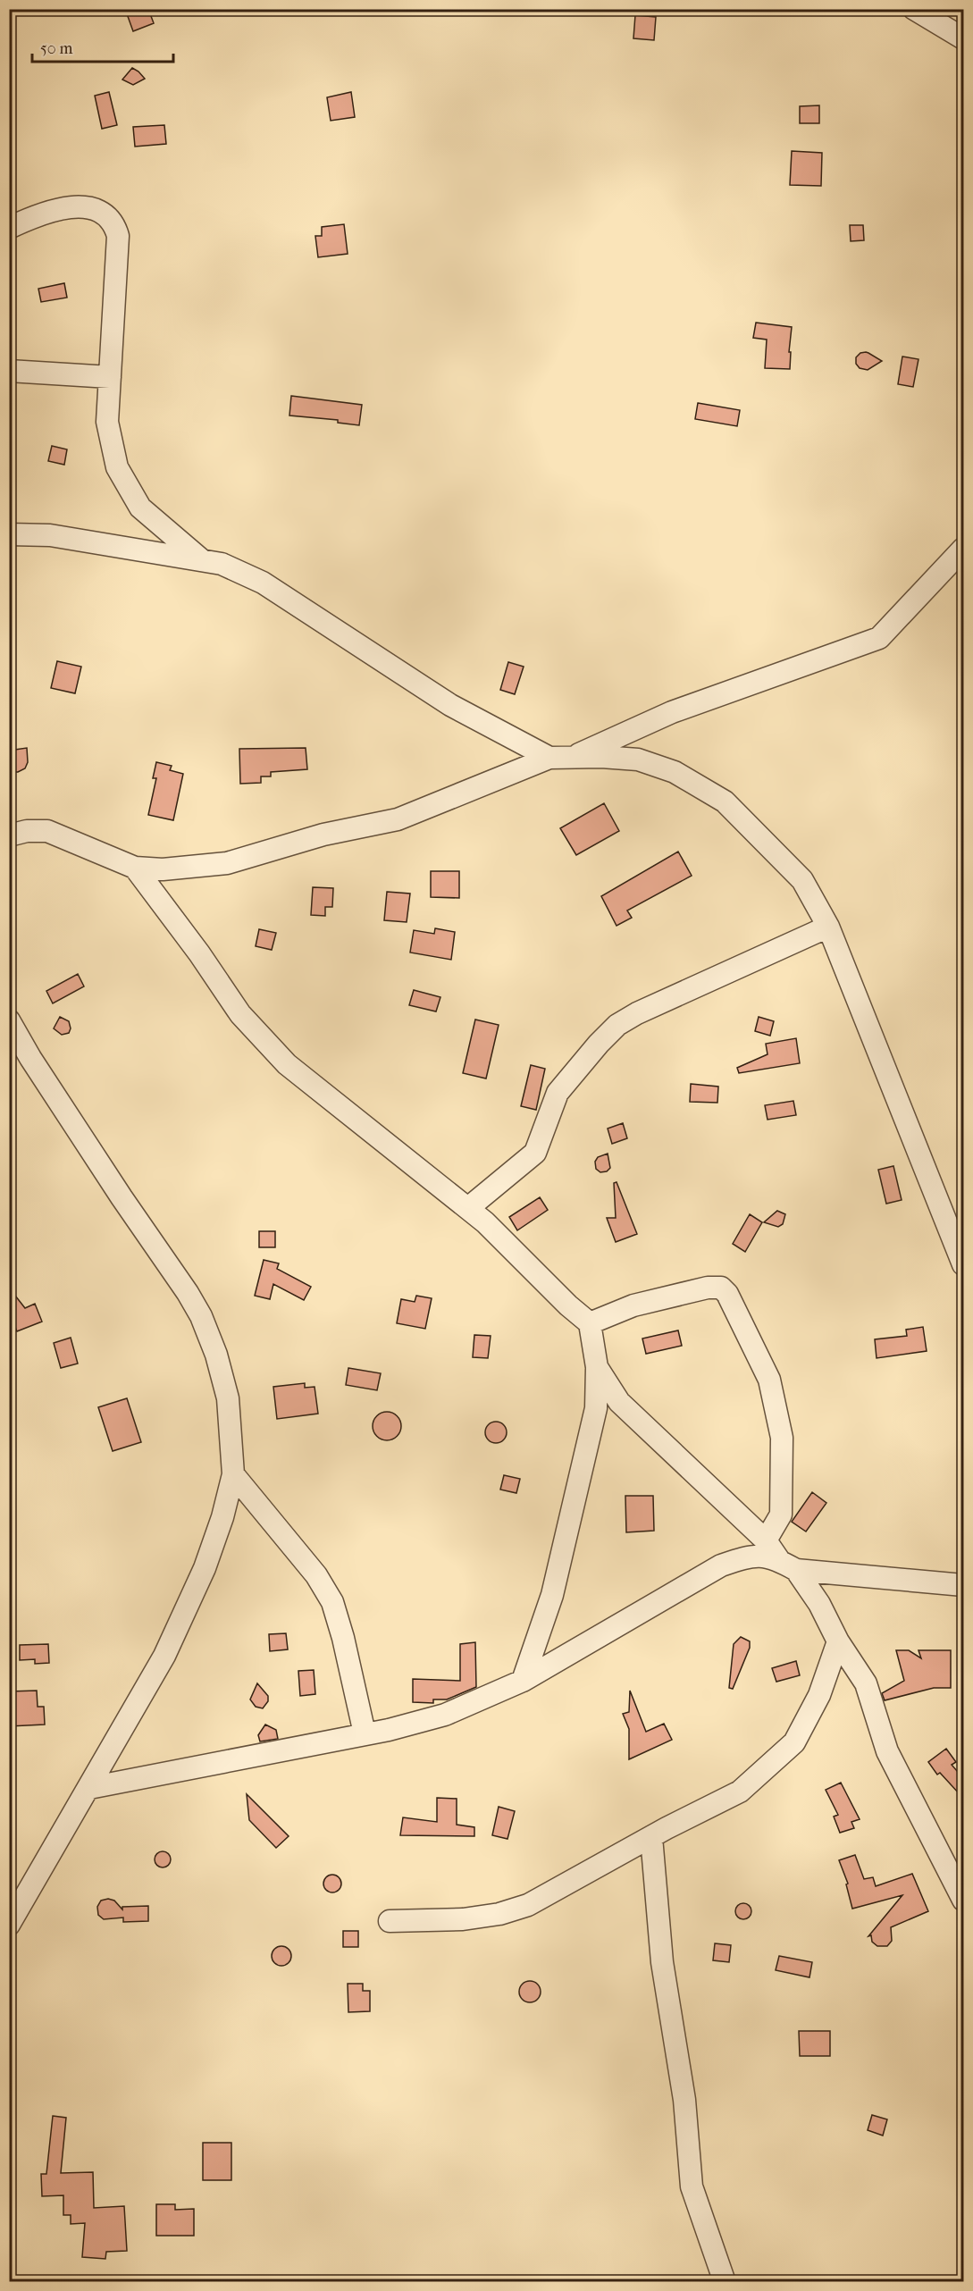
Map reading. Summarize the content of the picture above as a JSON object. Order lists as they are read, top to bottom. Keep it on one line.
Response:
{"scale_bar":"50 m"}
